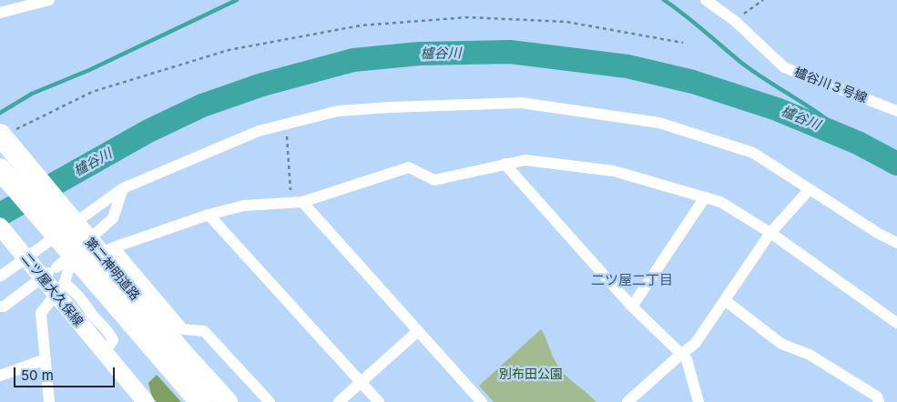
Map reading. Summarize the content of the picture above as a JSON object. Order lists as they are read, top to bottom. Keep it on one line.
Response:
{"streets":{"highway":["第二神明道路"],"street":["櫨谷川３号線","二ツ屋大久保線"]},"districts":["二ツ屋二丁目"],"water":["櫨谷川"],"parks":["別布田公園"],"scale_bar":"50 m"}
